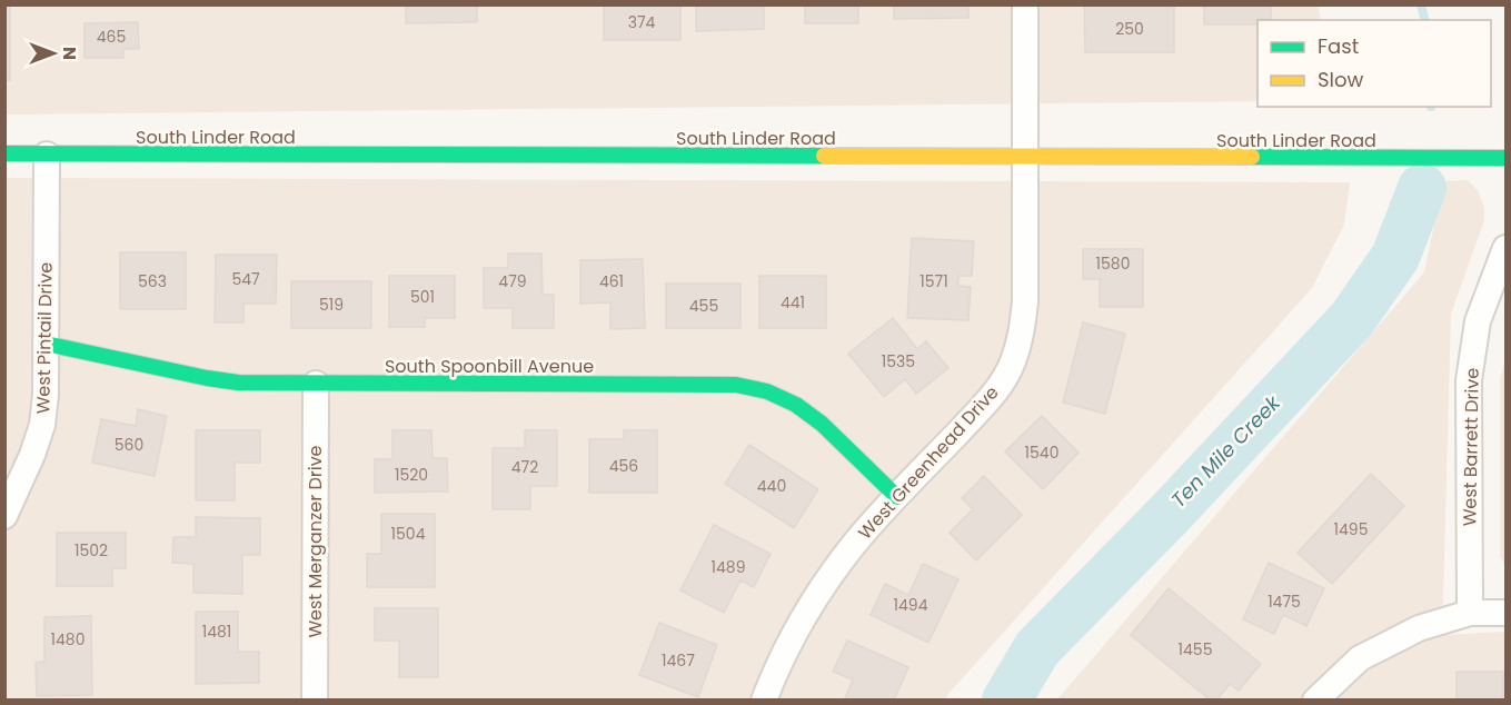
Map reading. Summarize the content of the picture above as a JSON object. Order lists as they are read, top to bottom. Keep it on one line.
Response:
{"streets":{"street":["South Linder Road","West Pintail Drive","South Spoonbill Avenue","West Barrett Drive","West Greenhead Drive","West Merganzer Drive"]},"crossings":[["South Linder Road","West Pintail Drive"],["South Linder Road","West Greenhead Drive"],["West Pintail Drive","South Spoonbill Avenue"],["South Spoonbill Avenue","West Greenhead Drive"],["South Spoonbill Avenue","West Merganzer Drive"]],"water":["Ten Mile Creek"],"house_numbers":["374","250","465","1580","547","563","479","461","1571","501","441","519","455","1535","560","1540","456","472","1520","440","1495","1504","1502","1489","1475","1494","1481","1480","1455","1467"],"legend":["Fast","Slow"],"north":"right"}
